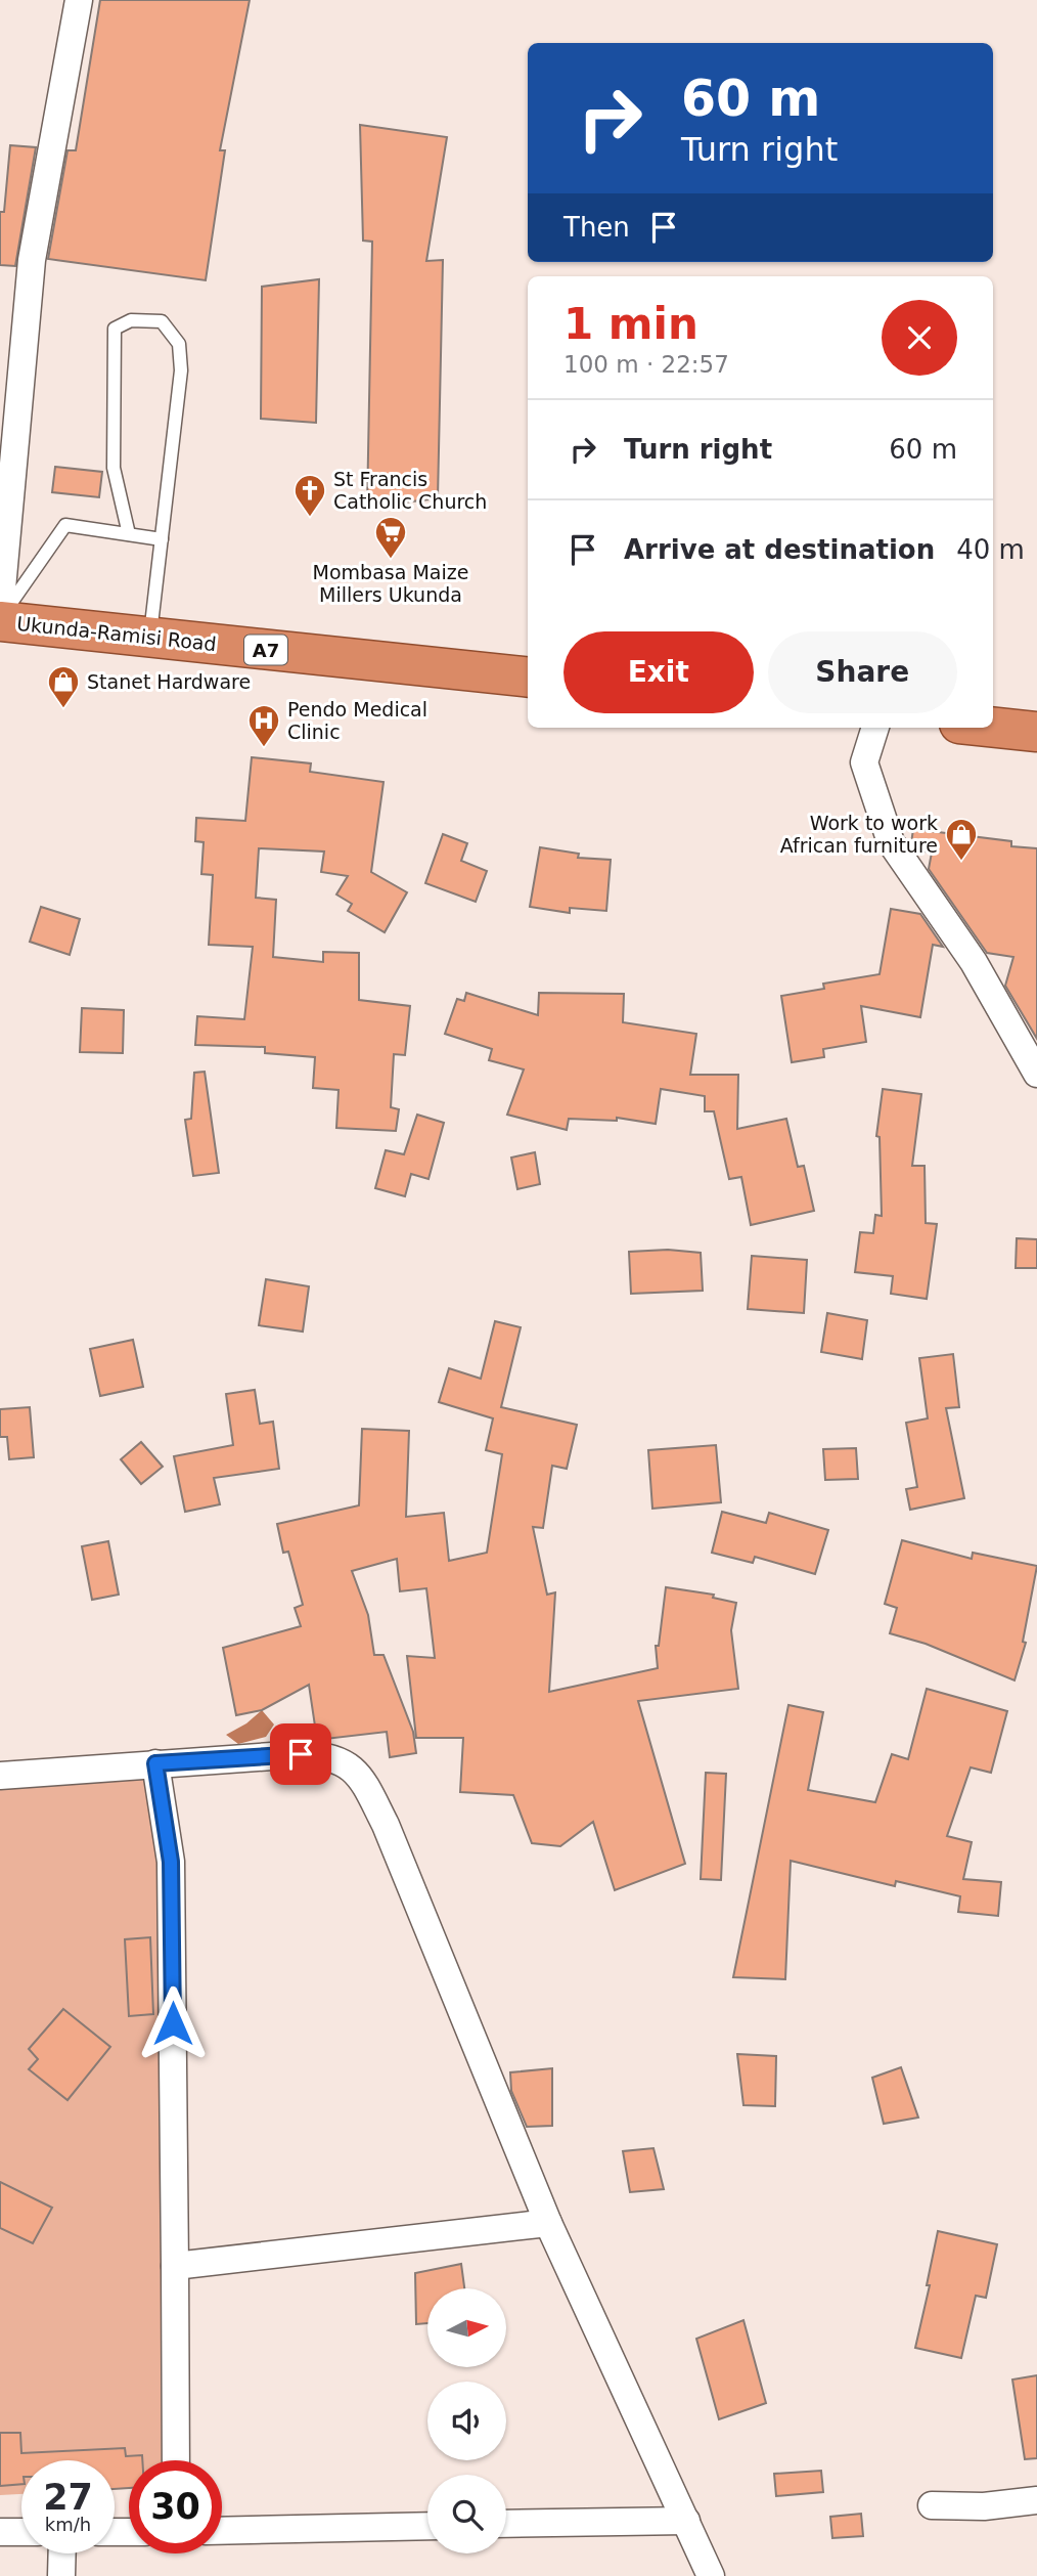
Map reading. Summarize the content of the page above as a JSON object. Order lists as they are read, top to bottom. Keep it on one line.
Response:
{"streets":{"highway":["Ukunda-Ramisi Road","A7"]},"places":{"church":["St Francis Catholic Church"],"supermarket":["Mombasa Maize Millers Ukunda"],"shop":["Stanet Hardware","Work to work African furniture"],"hospital":["Pendo Medical Clinic"]},"north":"right","page":{"turn":["60 m","Turn right"],"then":"Then","heading":["1 min","100 m · 22:57"],"list":[{"name":"Turn right","value":"60 m"},{"name":"Arrive at destination","value":"40 m"}],"buttons":["Exit","Share"],"speed":"27 km/h","limit":"30"}}
